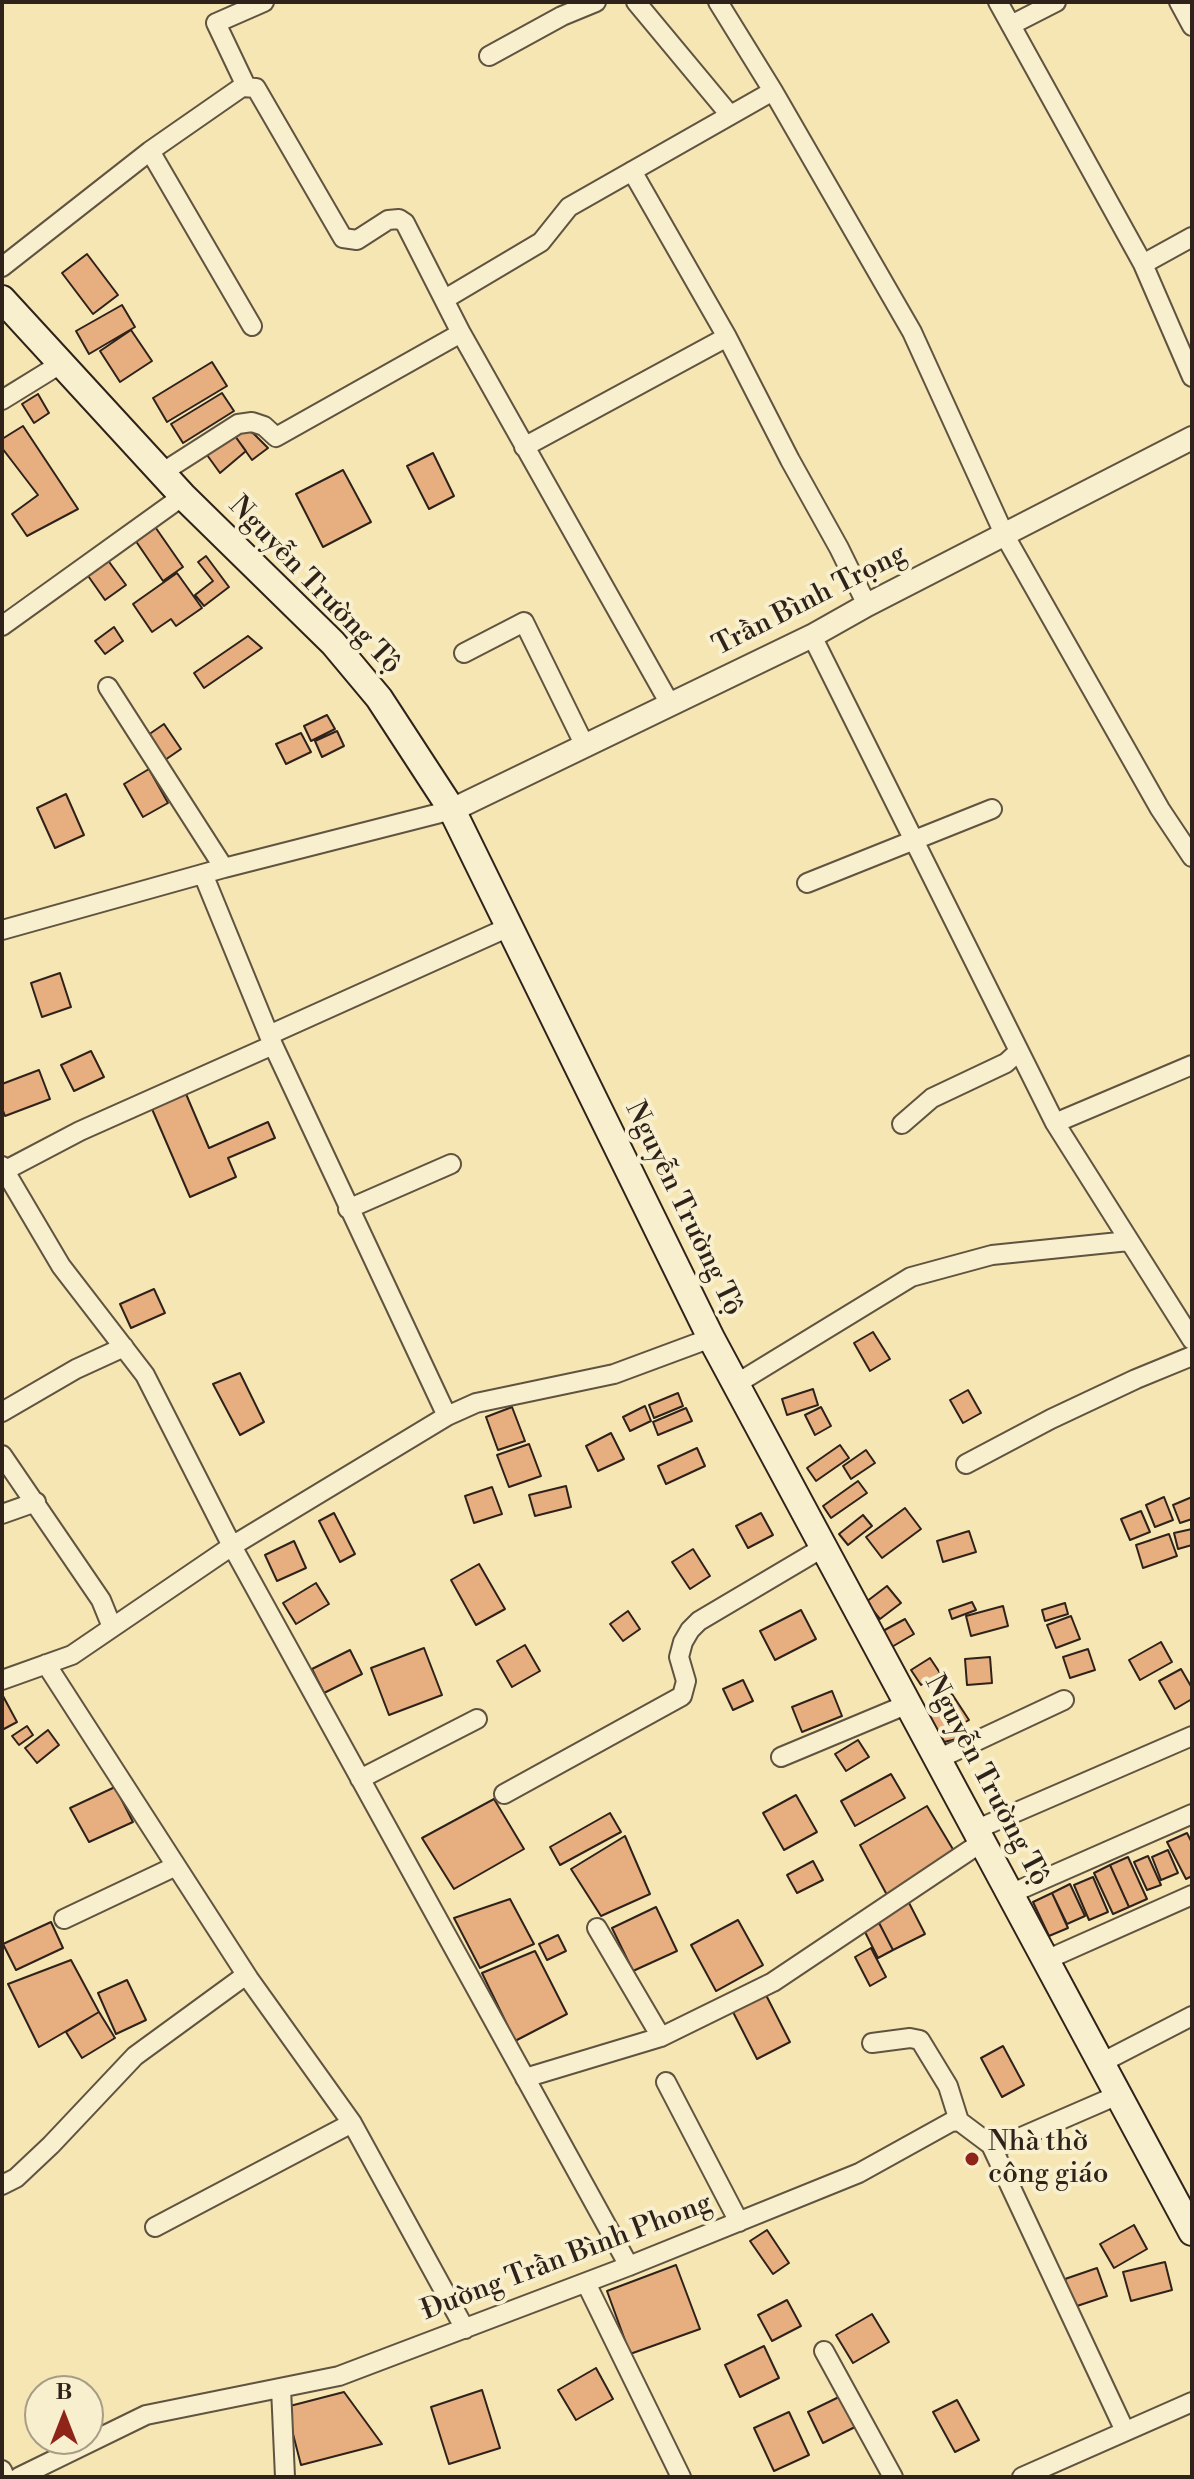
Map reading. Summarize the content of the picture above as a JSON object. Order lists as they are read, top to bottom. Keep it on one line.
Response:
{"streets":{"main road":["Nguyễn Trường Tộ"],"street":["Trần Bình Trọng","Đường Trần Bình Phong"]},"crossings":[["Nguyễn Trường Tộ","Trần Bình Trọng"]],"places":["Nhà thờ công giáo"],"north":"top"}
